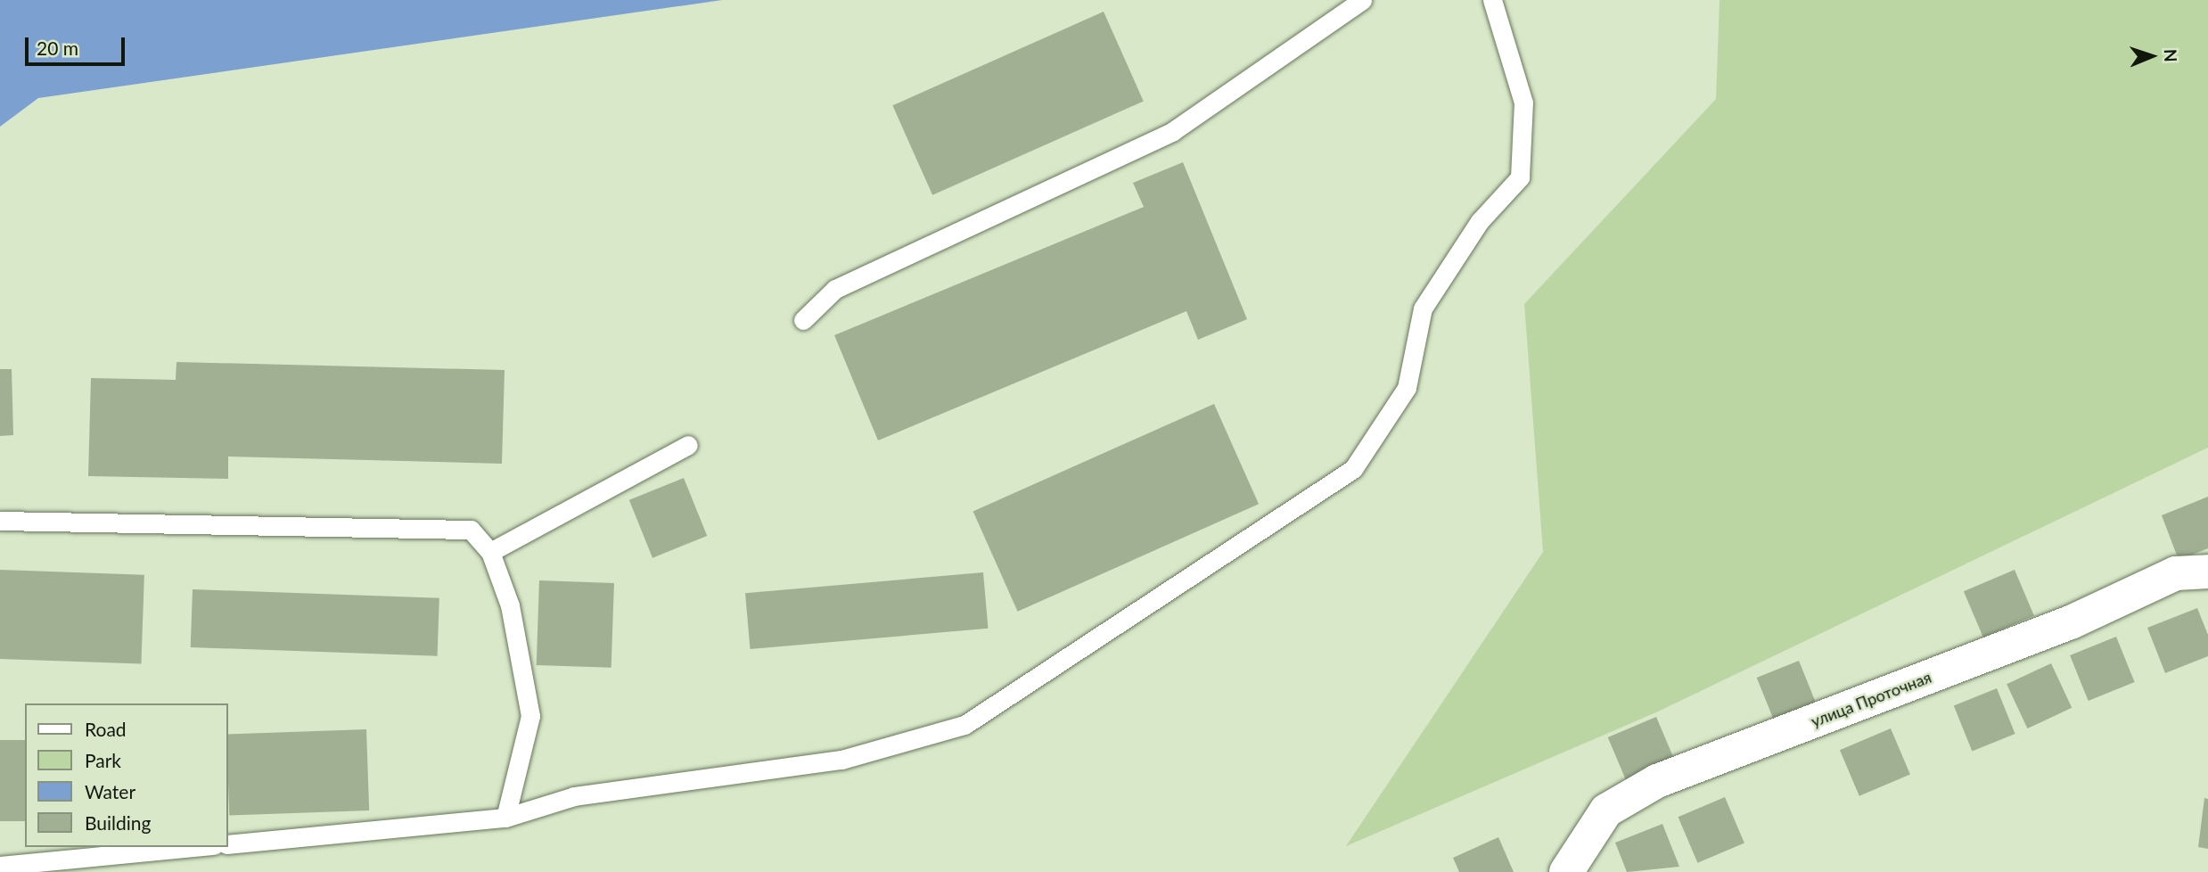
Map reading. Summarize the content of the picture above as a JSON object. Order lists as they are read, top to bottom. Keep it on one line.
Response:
{"streets":{"street":["улица Проточная"]},"legend":["Road","Park","Water","Building"],"scale_bar":"20 m","north":"right"}
